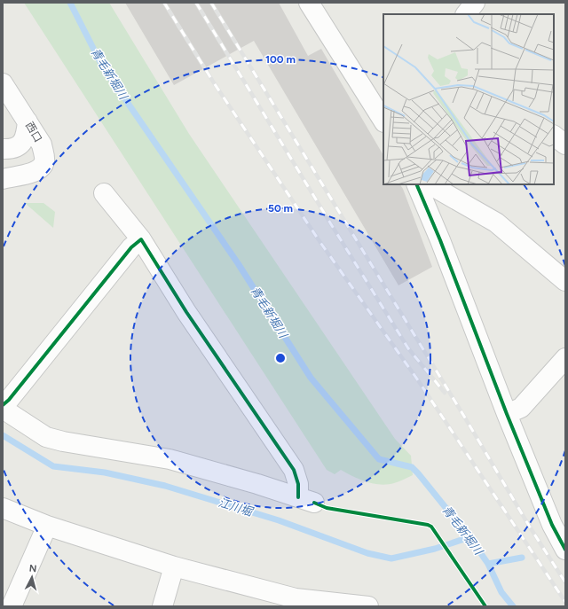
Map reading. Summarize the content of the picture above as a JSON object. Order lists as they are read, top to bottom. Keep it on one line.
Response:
{"streets":{"street":["西口"]},"water":["青毛新堀川","江川堀"],"north":"top","rings":["100 m","50 m"]}
